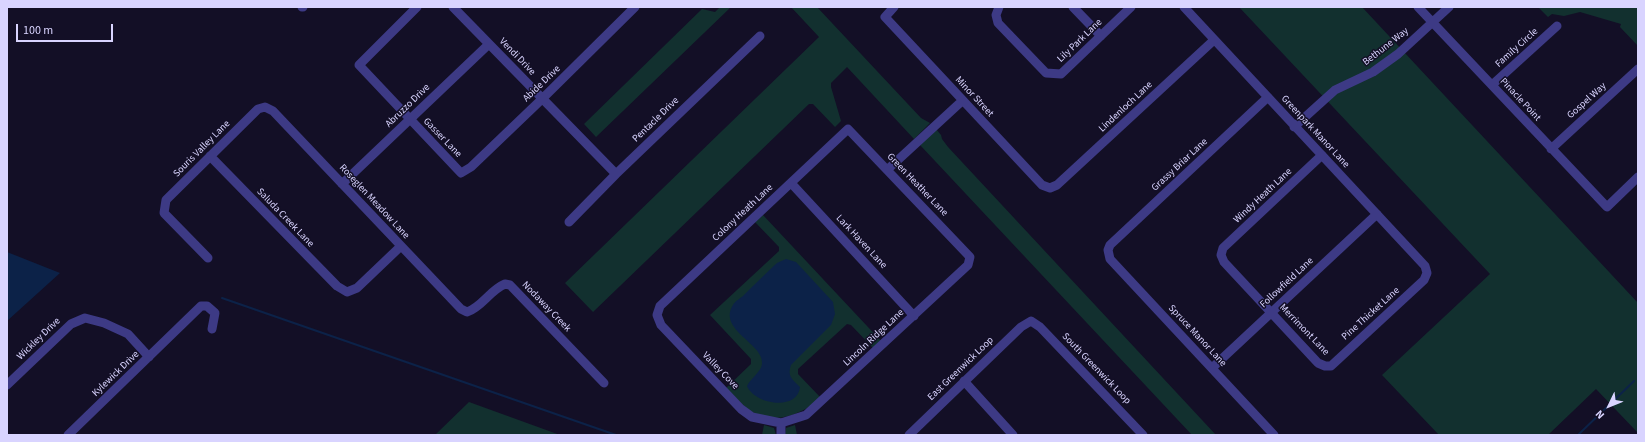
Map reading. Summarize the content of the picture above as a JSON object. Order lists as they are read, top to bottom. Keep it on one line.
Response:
{"streets":{"street":["Lily Park Lane","Bethune Way","Family Circle","Vendi Drive","Abide Drive","Minor Street","Pinacle Point","Gospel Way","Abruzzo Drive","Lindenloch Lane","Pentacle Drive","Greenpark Manor Lane","Gasser Lane","Souris Valley Lane","Grassy Briar Lane","Green Heather Lane","Windy Heath Lane","Roseglen Meadow Lane","Colony Heath Lane","Saluda Creek Lane","Lark Haven Lane","Followfield Lane","Nodaway Creek","Pine Thicket Lane","Merrimont Lane","Spruce Manor Lane","Lincoln Ridge Lane","Wickley Drive","East Greenwick Loop","South Greenwick Loop","Valley Cove","Kylewick Drive"]},"crossings":[["Bethune Way","Pinacle Point"],["Bethune Way","Greenpark Manor Lane"],["Family Circle","Pinacle Point"],["Vendi Drive","Abide Drive"],["Vendi Drive","Abruzzo Drive"],["Vendi Drive","Pentacle Drive"],["Abide Drive","Gasser Lane"],["Minor Street","Lindenloch Lane"],["Pinacle Point","Gospel Way"],["Abruzzo Drive","Gasser Lane"],["Abruzzo Drive","Roseglen Meadow Lane"],["Lindenloch Lane","Greenpark Manor Lane"],["Greenpark Manor Lane","Grassy Briar Lane"],["Greenpark Manor Lane","Windy Heath Lane"],["Greenpark Manor Lane","Followfield Lane"],["Greenpark Manor Lane","Pine Thicket Lane"],["Souris Valley Lane","Roseglen Meadow Lane"],["Souris Valley Lane","Saluda Creek Lane"],["Grassy Briar Lane","Spruce Manor Lane"],["Green Heather Lane","Colony Heath Lane"],["Green Heather Lane","Lincoln Ridge Lane"],["Windy Heath Lane","Merrimont Lane"],["Roseglen Meadow Lane","Saluda Creek Lane"],["Roseglen Meadow Lane","Nodaway Creek"],["Colony Heath Lane","Lark Haven Lane"],["Colony Heath Lane","Valley Cove"],["Lark Haven Lane","Lincoln Ridge Lane"],["Followfield Lane","Merrimont Lane"],["Followfield Lane","Spruce Manor Lane"],["Pine Thicket Lane","Merrimont Lane"],["Lincoln Ridge Lane","Valley Cove"],["Wickley Drive","Kylewick Drive"],["East Greenwick Loop","South Greenwick Loop"]],"scale_bar":"100 m","north":"bottom left"}
